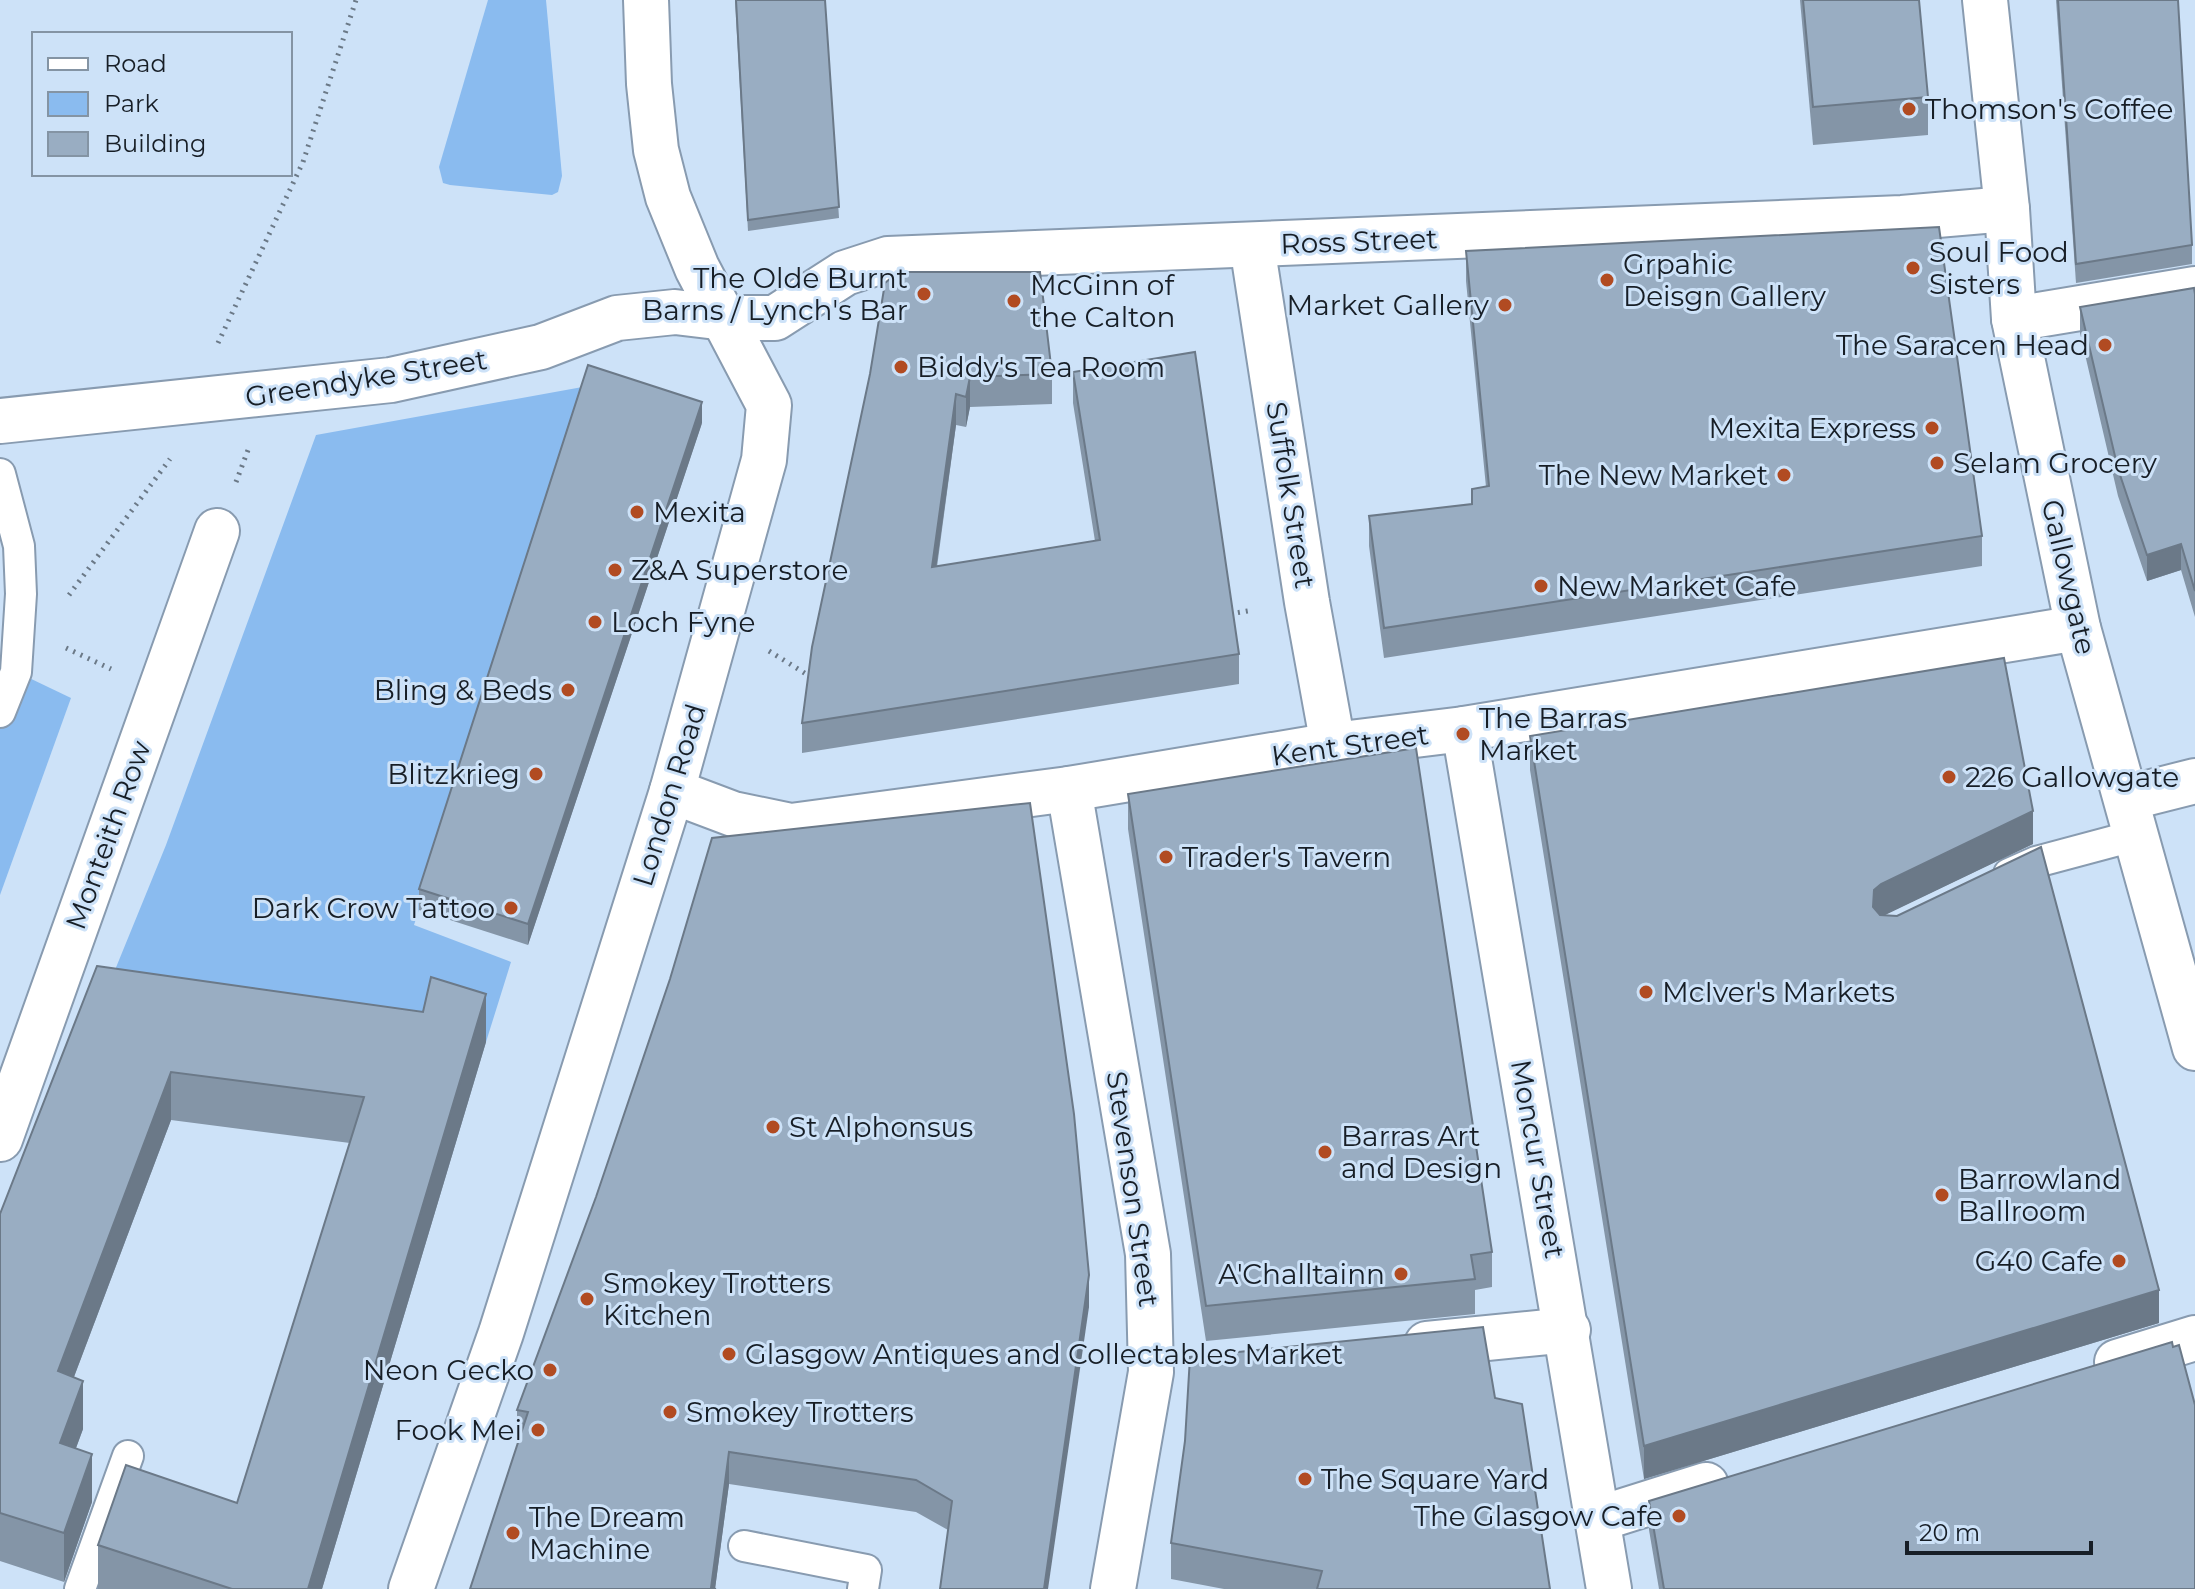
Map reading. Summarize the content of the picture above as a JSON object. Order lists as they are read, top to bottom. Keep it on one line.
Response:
{"streets":{"street":["Ross Street","Greendyke Street","Suffolk Street","Gallowgate","Kent Street","London Road","Monteith Row","Moncur Street","Stevenson Street"]},"crossings":[["Ross Street","Greendyke Street"],["Ross Street","Suffolk Street"],["Ross Street","Gallowgate"],["Ross Street","London Road"],["Greendyke Street","London Road"],["Suffolk Street","Kent Street"],["Gallowgate","Kent Street"],["Kent Street","London Road"],["Kent Street","Moncur Street"],["Kent Street","Stevenson Street"]],"places":["Thomson's Coffee","Soul Food Sisters","Grpahic Deisgn Gallery","The Olde Burnt Barns / Lynch's Bar","McGinn of the Calton","Market Gallery","The Saracen Head","Biddy's Tea Room","Mexita Express","Selam Grocery","The New Market","Mexita","Z&A Superstore","New Market Cafe","Loch Fyne","Bling & Beds","The Barras Market","Blitzkrieg","226 Gallowgate","Trader's Tavern","Dark Crow Tattoo","McIver's Markets","St Alphonsus","Barras Art and Design","Barrowland Ballroom","G40 Cafe","A'Challtainn","Smokey Trotters Kitchen","Glasgow Antiques and Collectables Market","Neon Gecko","Smokey Trotters","Fook Mei","The Square Yard","The Glasgow Cafe","The Dream Machine"],"legend":["Road","Park","Building"],"scale_bar":"20 m"}
